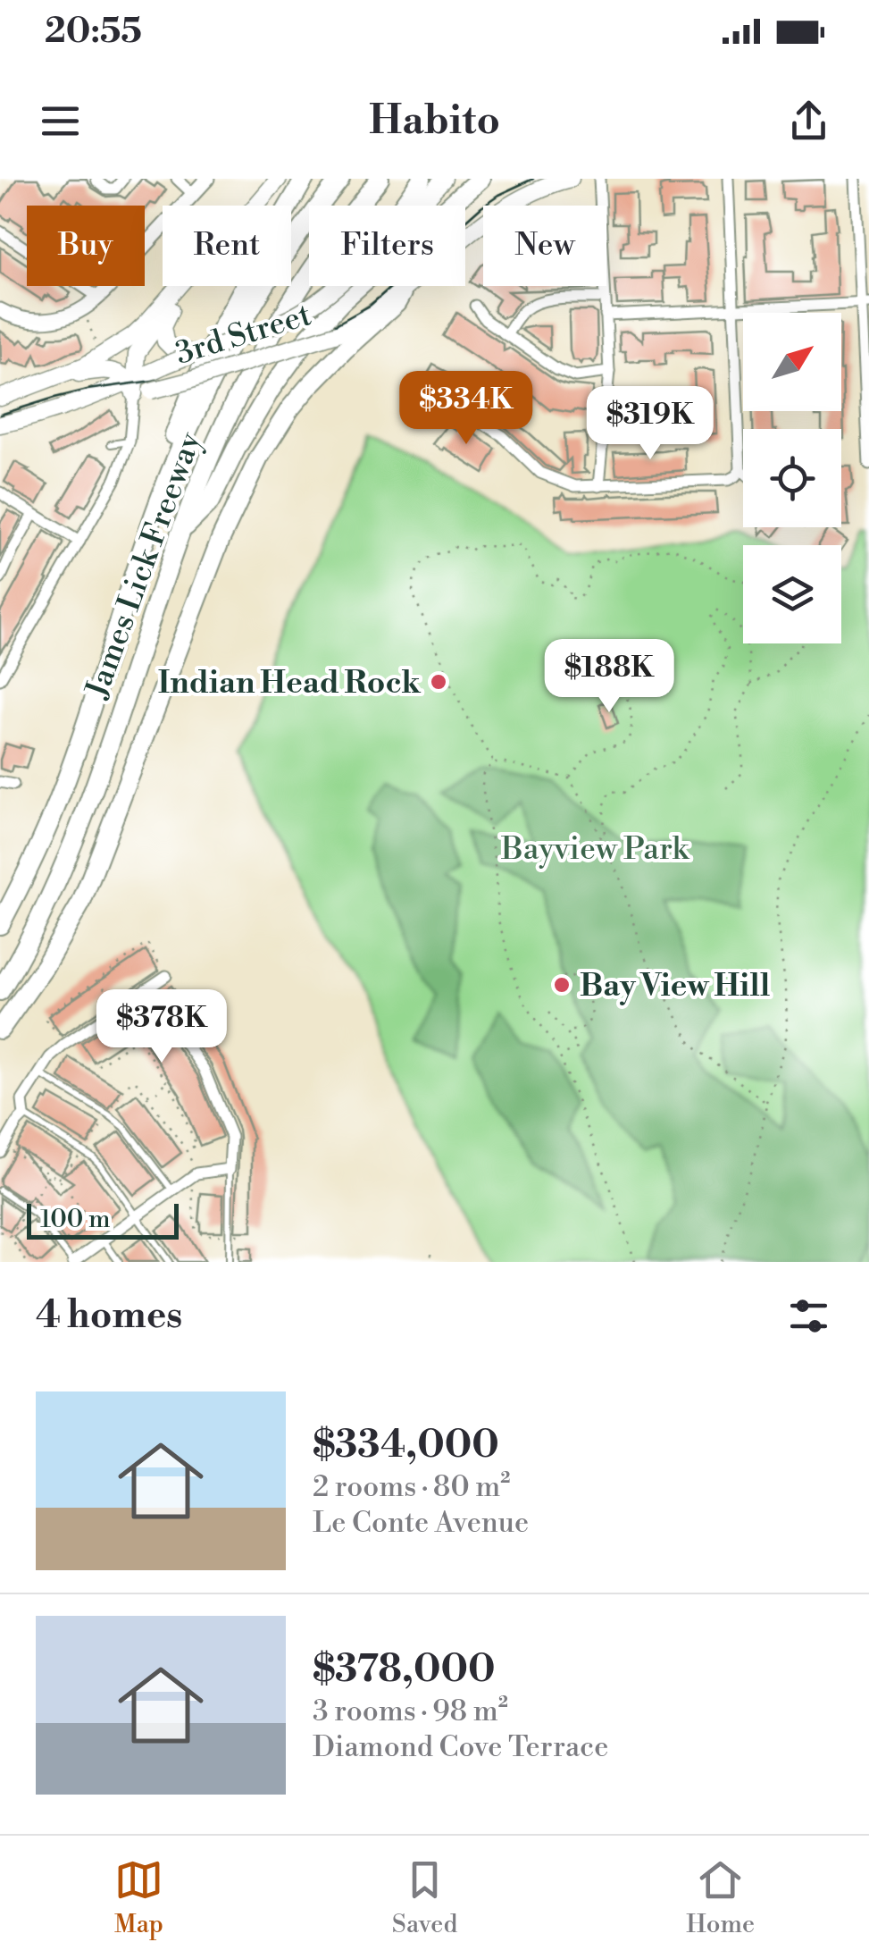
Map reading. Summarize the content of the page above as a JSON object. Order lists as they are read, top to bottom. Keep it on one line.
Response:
{"streets":{"highway":["James Lick Freeway"],"main road":["3rd Street"]},"parks":["Bayview Park"],"places":["Indian Head Rock","Bay View Hill"],"scale_bar":"100 m","north":"top right","page":{"status":"20:55","header":"Habito","chip":["Buy","Rent","Filters","New"],"price":["$334K","$319K","$188K","$378K"],"scale":"100 m","heading":"4 homes","list":[{"name":"$334,000","note":"2 rooms · 80 m² · Le Conte Avenue"},{"name":"$378,000","note":"3 rooms · 98 m² · Diamond Cove Terrace"}],"tabs":["Map","Saved","Home"]}}
